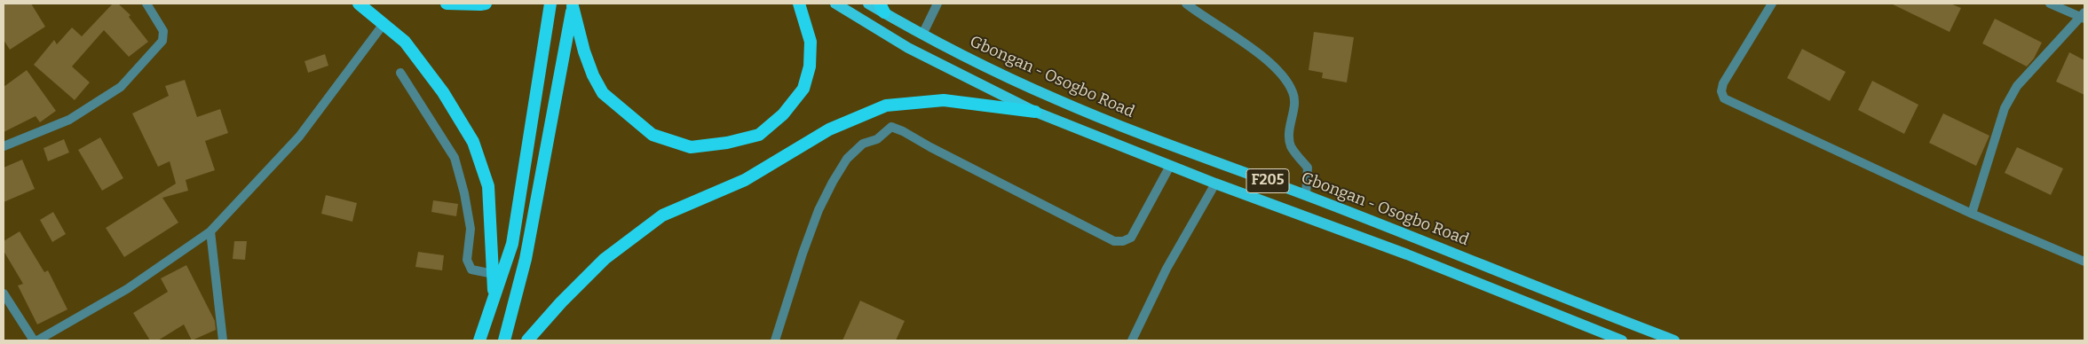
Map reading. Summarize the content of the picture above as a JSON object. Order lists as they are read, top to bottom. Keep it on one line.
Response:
{"streets":{"main road":["Gbongan - Osogbo Road","F205"]}}
